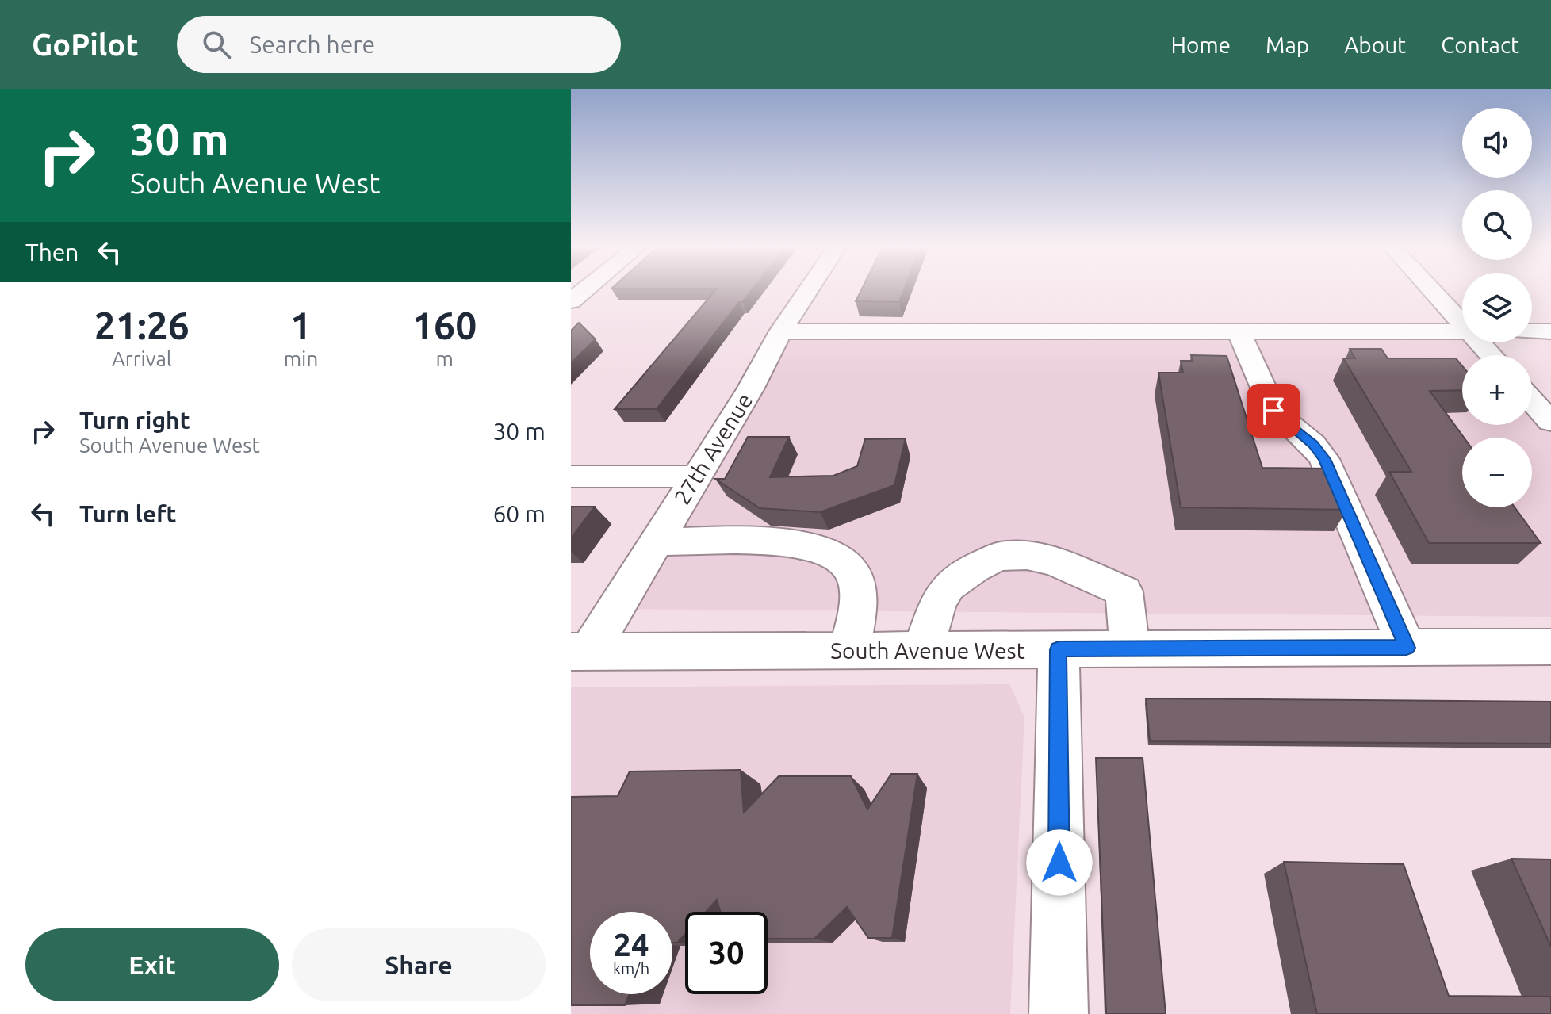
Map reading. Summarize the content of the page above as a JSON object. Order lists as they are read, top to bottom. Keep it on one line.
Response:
{"streets":{"street":["27th Avenue","South Avenue West"]},"crossings":[["27th Avenue","South Avenue West"]],"page":{"header":"GoPilot","search":"Search here","nav":["Home","Map","About","Contact"],"turn":["30 m","South Avenue West"],"map_buttons":["+","−"],"then":"Then","eta":["21:26","Arrival","1","min","160","m"],"list":[{"name":"Turn right","note":"South Avenue West","value":"30 m"},{"name":"Turn left","value":"60 m"}],"speed":"24 km/h","limit":"30","buttons":["Exit","Share"]}}
